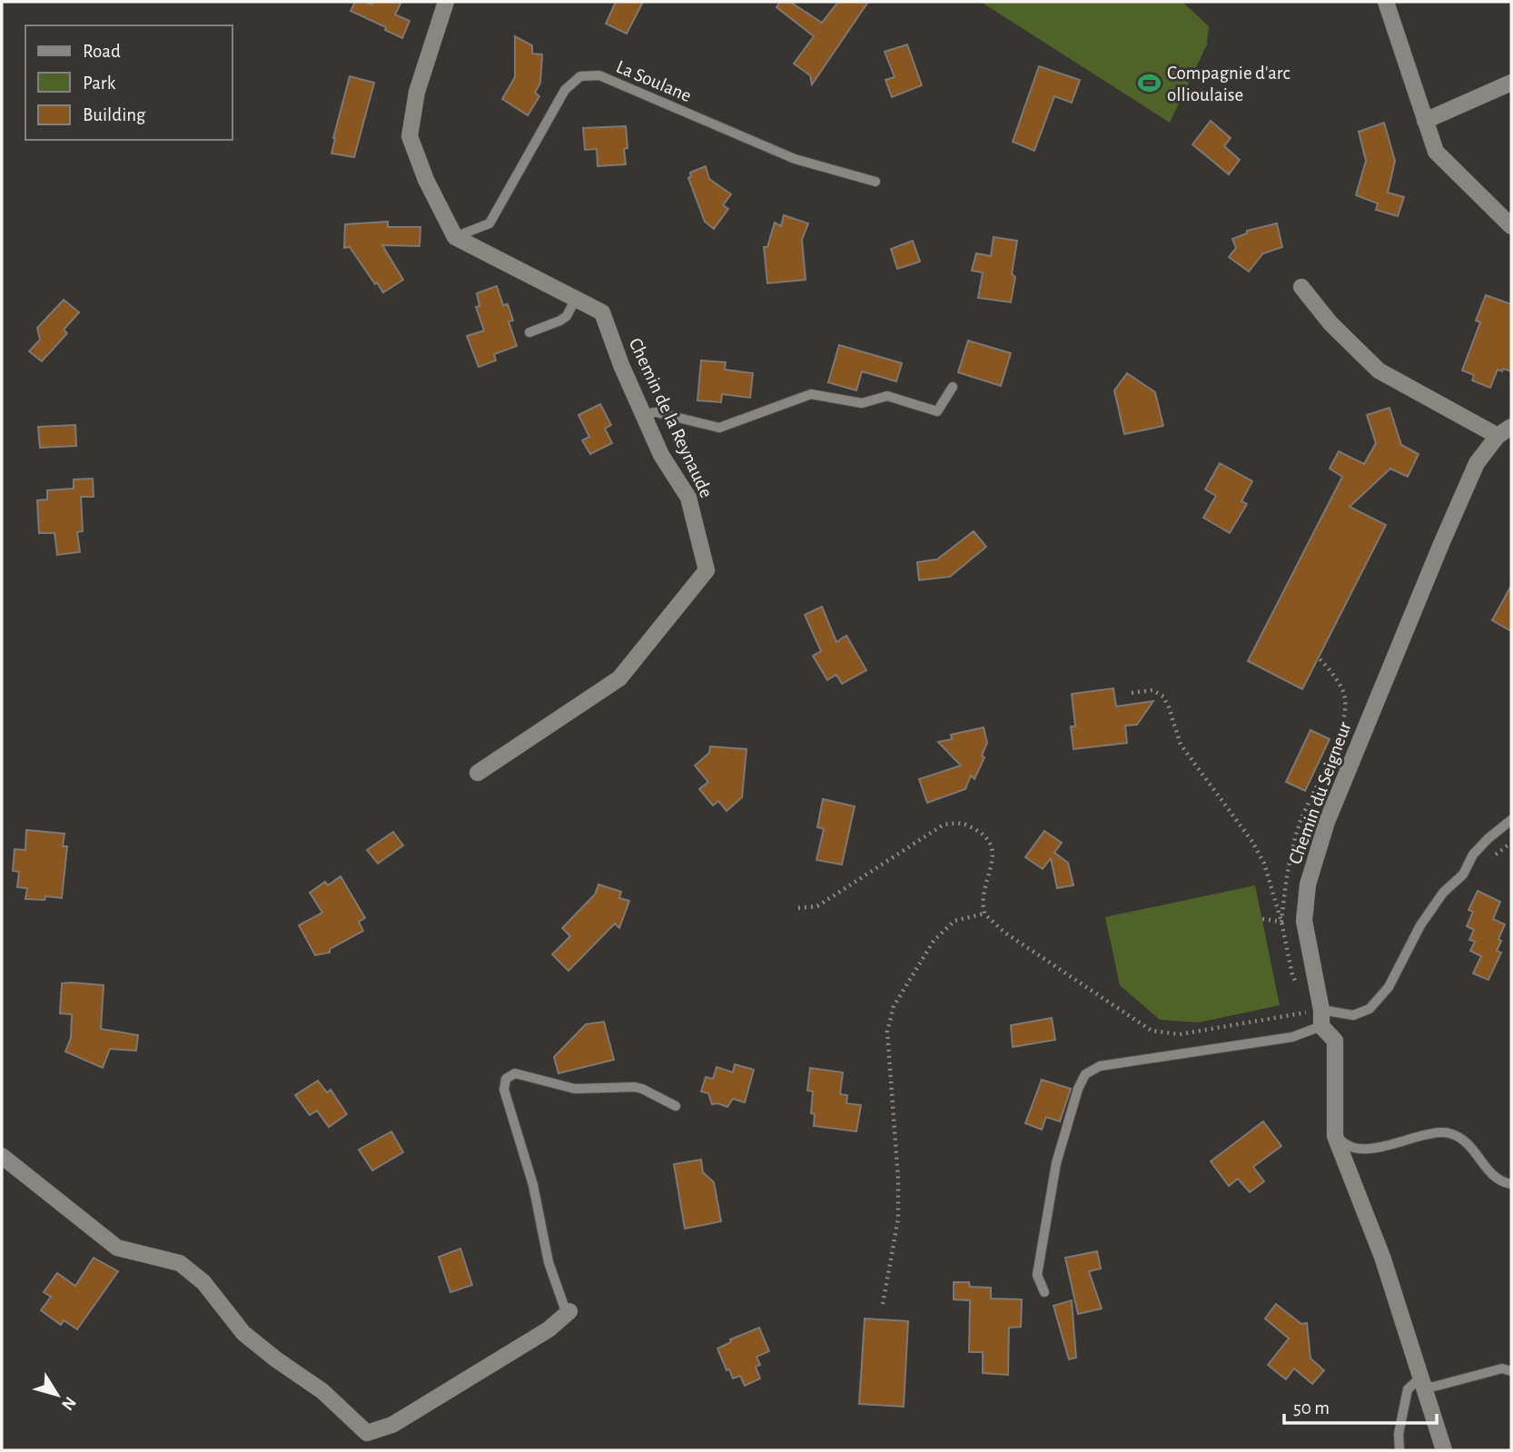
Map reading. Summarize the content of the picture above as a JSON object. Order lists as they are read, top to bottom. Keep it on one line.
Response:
{"streets":{"street":["Chemin de la Reynaude","Chemin du Seigneur"],"lane":["La Soulane"]},"crossings":[["La Soulane","Chemin de la Reynaude"]],"places":{"sports":["Compagnie d'arc ollioulaise"]},"legend":["Road","Park","Building"],"scale_bar":"50 m","north":"bottom right"}
